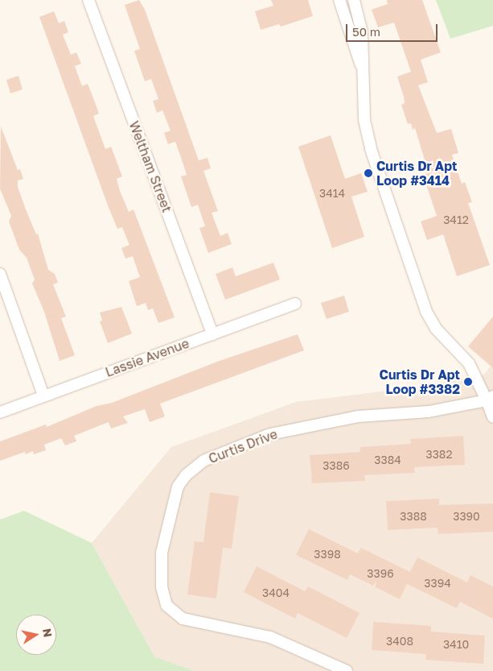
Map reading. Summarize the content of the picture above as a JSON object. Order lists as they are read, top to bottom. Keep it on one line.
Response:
{"streets":{"street":["Weltham Street","Lassie Avenue","Curtis Drive"]},"crossings":[["Weltham Street","Lassie Avenue"]],"places":["Curtis Dr Apt Loop #3414","Curtis Dr Apt Loop #3382"],"house_numbers":["3414","3412","3382","3384","3386","3388","3390","3398","3396","3394","3404","3408","3410"],"scale_bar":"50 m","north":"right"}
